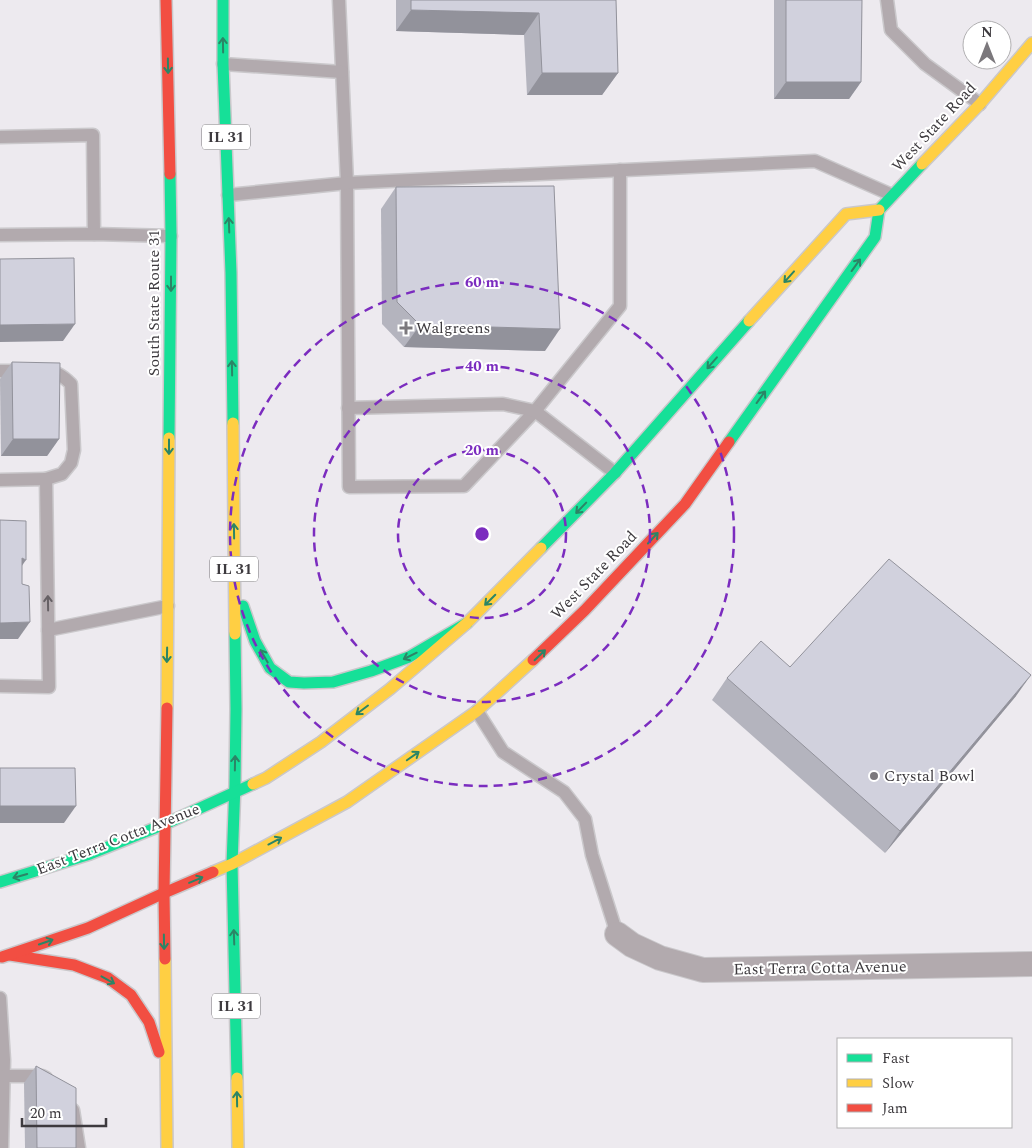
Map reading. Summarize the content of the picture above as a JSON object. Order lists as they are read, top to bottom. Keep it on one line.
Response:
{"streets":{"main road":["West State Road","IL 31","South State Route 31","East Terra Cotta Avenue"]},"crossings":[["West State Road","IL 31"],["IL 31","East Terra Cotta Avenue"],["South State Route 31","East Terra Cotta Avenue"]],"places":{"health":["Walgreens"],"other":["Crystal Bowl"]},"legend":["Fast","Slow","Jam"],"scale_bar":"20 m","north":"top","rings":["60 m","40 m","20 m"]}
